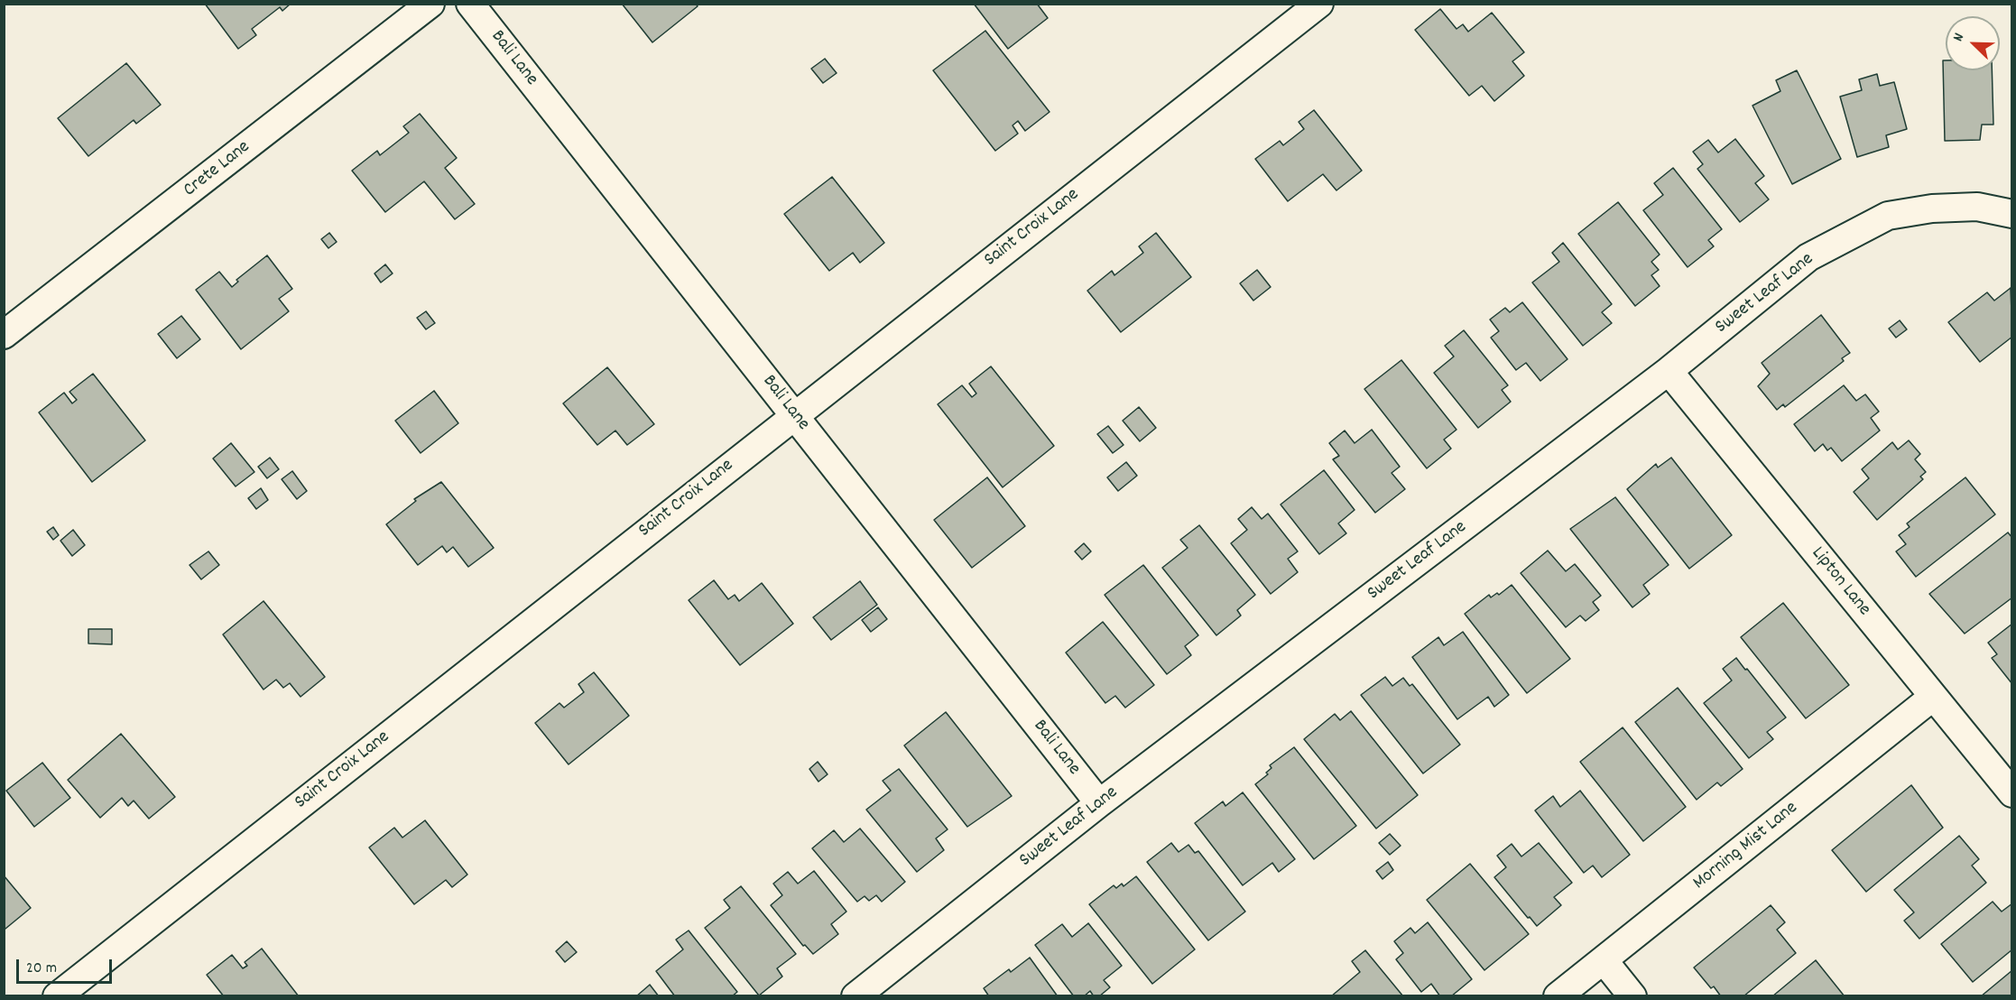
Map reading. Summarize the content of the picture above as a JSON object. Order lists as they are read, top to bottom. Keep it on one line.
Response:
{"streets":{"street":["Bali Lane","Crete Lane","Saint Croix Lane","Sweet Leaf Lane","Lipton Lane","Morning Mist Lane"]},"crossings":[["Bali Lane","Saint Croix Lane"],["Bali Lane","Sweet Leaf Lane"],["Sweet Leaf Lane","Lipton Lane"],["Lipton Lane","Morning Mist Lane"]],"scale_bar":"20 m","north":"top left"}
